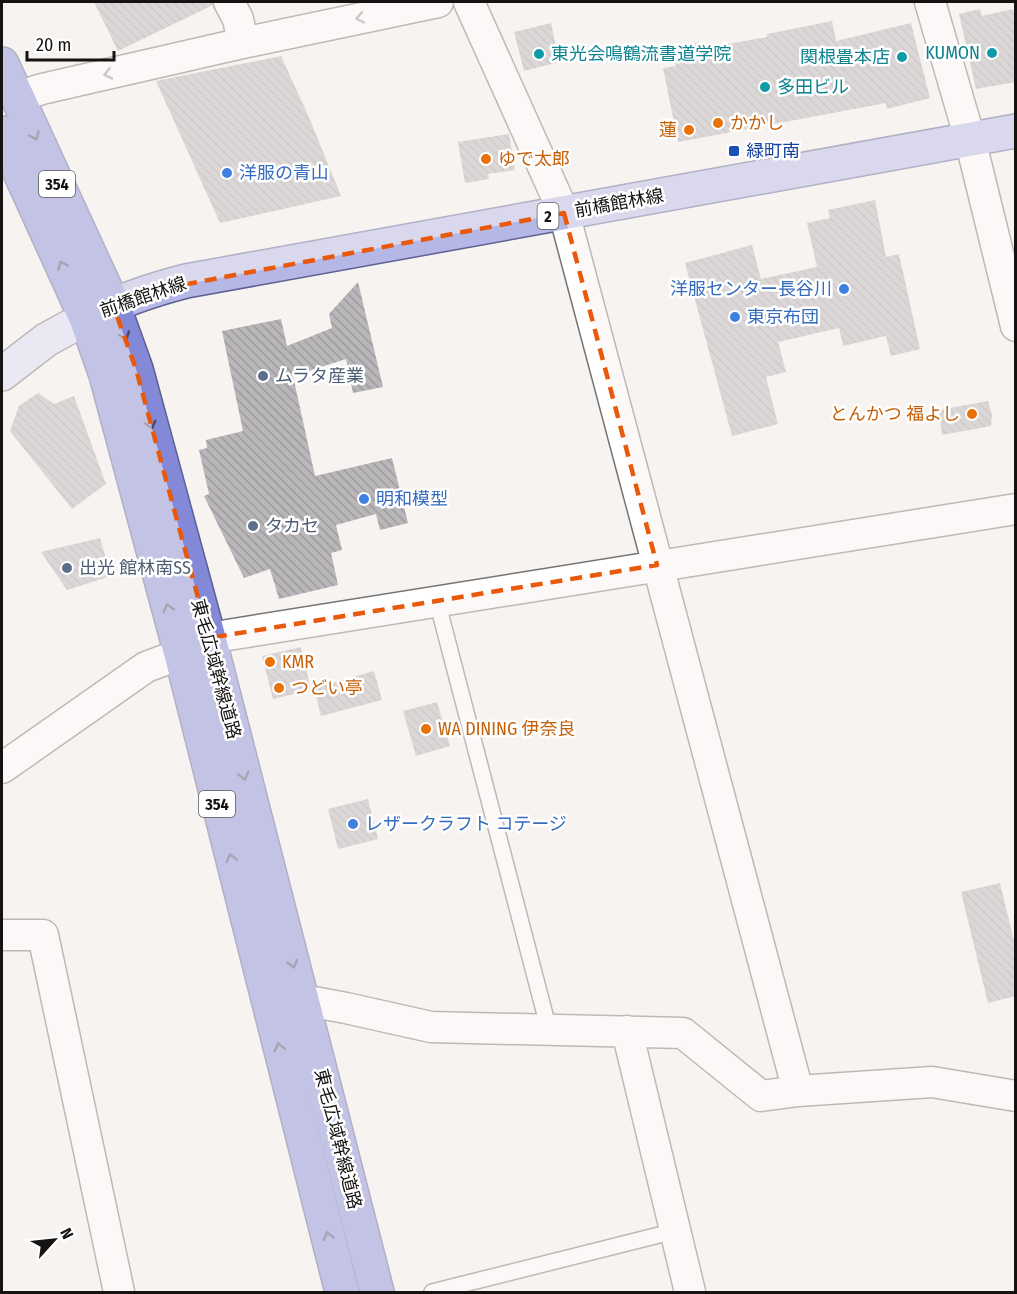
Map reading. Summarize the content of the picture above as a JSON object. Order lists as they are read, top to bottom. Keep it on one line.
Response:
{"streets":{"highway":["354","東毛広域幹線道路"],"main road":["前橋館林線","2"]},"crossings":[["前橋館林線","東毛広域幹線道路"]],"places":{"other":["KUMON","東光会鳴鶴流書道学院","関根畳本店","多田ビル","かかし","蓮","ゆで太郎","洋服の青山","洋服センター長谷川","東京布団","ムラタ産業","とんかつ 福よし","明和模型","タカセ","出光 館林南SS","KMR","つどい亭","WA DINING 伊奈良","レザークラフト コテージ"],"transit":["緑町南"]},"scale_bar":"20 m","north":"top right"}
